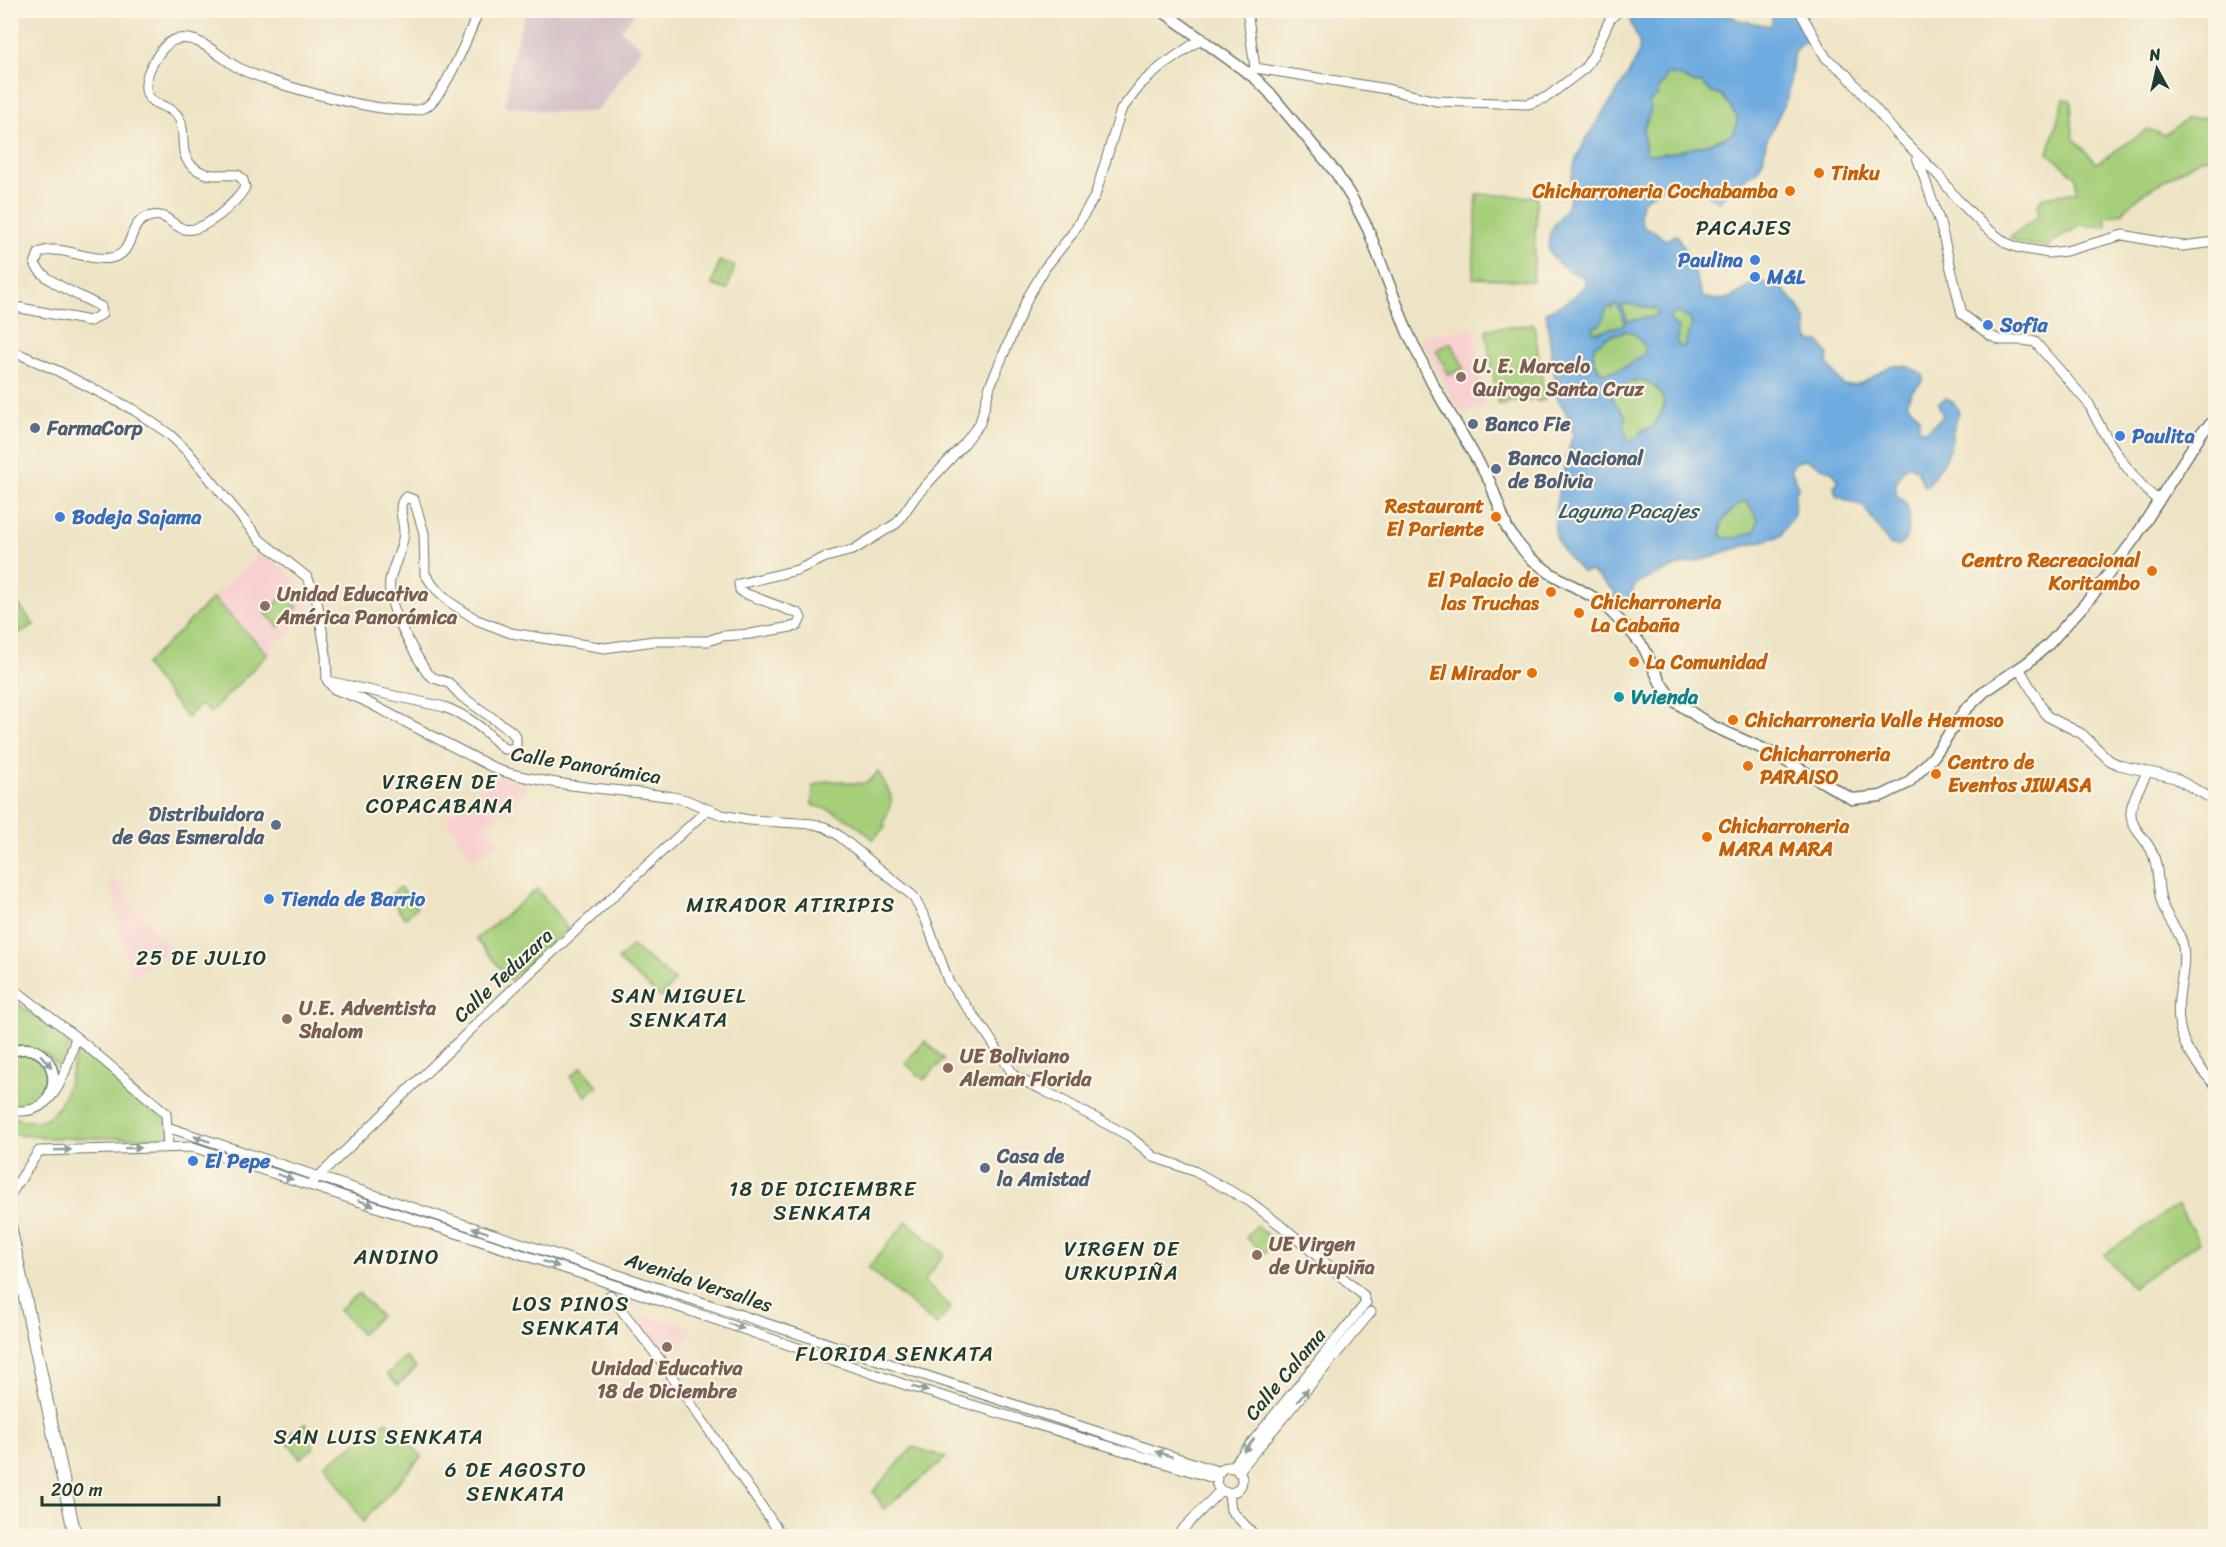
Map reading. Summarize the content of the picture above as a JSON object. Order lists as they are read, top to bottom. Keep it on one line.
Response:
{"streets":{"street":["Calle Panorámica","Calle Teduzara","Avenida Versalles","Calle Calama"]},"crossings":[["Calle Panorámica","Calle Teduzara"],["Calle Panorámica","Calle Calama"],["Calle Teduzara","Avenida Versalles"]],"districts":["PACAJES","VIRGEN DE COPACABANA","MIRADOR ATIRIPIS","25 DE JULIO","SAN MIGUEL SENKATA","18 DE DICIEMBRE SENKATA","VIRGEN DE URKUPIÑA","ANDINO","LOS PINOS SENKATA","FLORIDA SENKATA","SAN LUIS SENKATA","6 DE AGOSTO SENKATA"],"water":["Laguna Pacajes"],"places":["Tinku","Chicharroneria Cochabamba","Paulina","M&L","Sofia","U. E. Marcelo Quiroga Santa Cruz","Banco Fie","FarmaCorp","Paulita","Banco Nacional de Bolivia","Bodeja Sajama","Restaurant El Pariente","Centro Recreacional Koritambo","El Palacio de las Truchas","Unidad Educativa América Panorámica","Chicharroneria La Cabaña","La Comunidad","El Mirador","Vvienda","Chicharroneria Valle Hermoso","Chicharroneria PARAISO","Centro de Eventos JIWASA","Distribuidora de Gas Esmeralda","Chicharroneria MARA MARA","Tienda de Barrio","U.E. Adventista Shalom","UE Boliviano Aleman Florida","El Pepe","Casa de la Amistad","UE Virgen de Urkupiña","Unidad Educativa 18 de Diciembre"],"scale_bar":"200 m","north":"top"}
